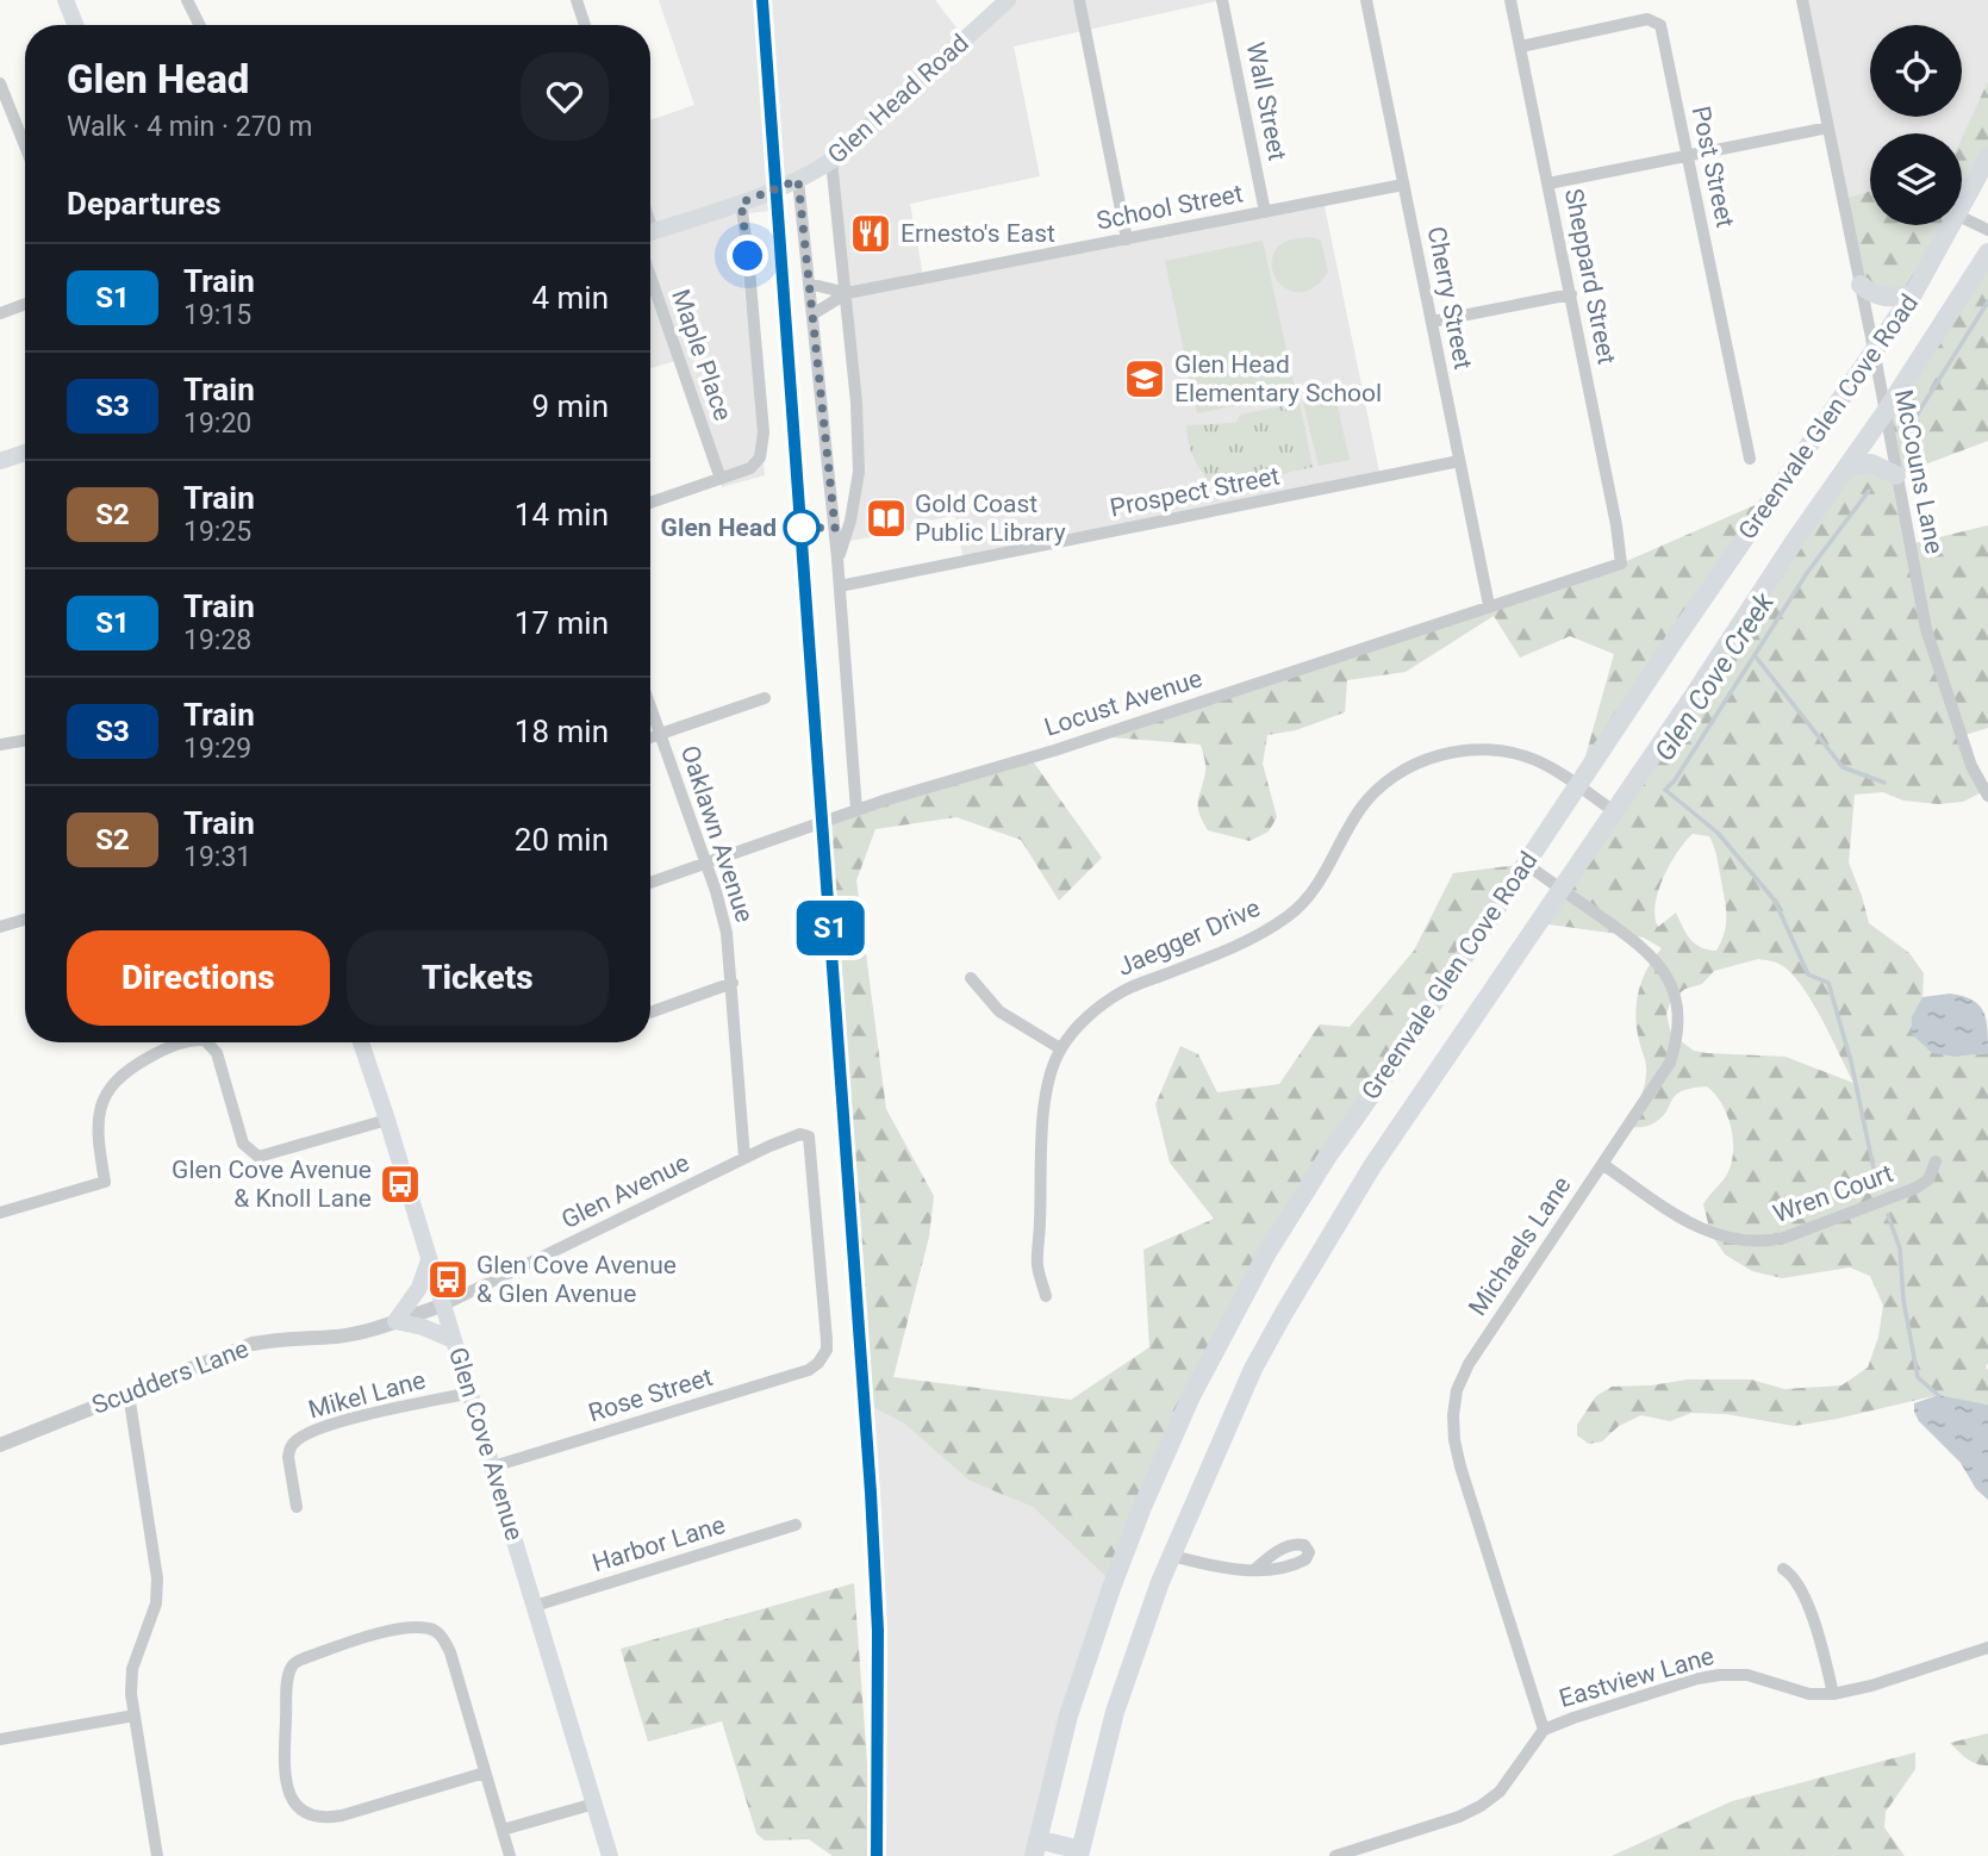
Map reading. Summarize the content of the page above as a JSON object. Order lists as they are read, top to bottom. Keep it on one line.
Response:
{"streets":{"main road":["Glen Head Road","Greenvale Glen Cove Road","Glen Cove Avenue"],"street":["Wall Street","Post Street","School Street","Sheppard Street","Cherry Street","Maple Place","McCouns Lane","Prospect Street","Locust Avenue","Oaklawn Avenue","Jaegger Drive","Glen Avenue","Wren Court","Michaels Lane","Scudders Lane","Mikel Lane","Rose Street","Harbor Lane","Eastview Lane"]},"crossings":[["Wall Street","School Street"],["Post Street","Sheppard Street"],["School Street","Cherry Street"],["Sheppard Street","Locust Avenue"],["Cherry Street","Prospect Street"],["Cherry Street","Locust Avenue"],["Greenvale Glen Cove Road","McCouns Lane"],["Greenvale Glen Cove Road","Jaegger Drive"],["Greenvale Glen Cove Road","Michaels Lane"],["Locust Avenue","Oaklawn Avenue"],["Oaklawn Avenue","Glen Avenue"],["Glen Avenue","Scudders Lane"],["Glen Avenue","Rose Street"],["Glen Avenue","Glen Cove Avenue"],["Wren Court","Michaels Lane"],["Michaels Lane","Eastview Lane"],["Scudders Lane","Glen Cove Avenue"],["Mikel Lane","Glen Cove Avenue"],["Rose Street","Glen Cove Avenue"],["Glen Cove Avenue","Harbor Lane"]],"water":["Glen Cove Creek"],"places":{"restaurant":["Ernesto's East"],"school or university":["Glen Head Elementary School"],"library":["Gold Coast Public Library"],"other":["Glen Head"],"bus stop":["Glen Cove Avenue & Knoll Lane","Glen Cove Avenue & Glen Avenue"]},"page":{"on_map":"S1","heading":[["Glen Head","Walk · 4 min · 270 m"],"Departures"],"list":[{"mark":"S1","name":"Train","note":"19:15","value":"4 min"},{"mark":"S3","name":"Train","note":"19:20","value":"9 min"},{"mark":"S2","name":"Train","note":"19:25","value":"14 min"},{"mark":"S1","name":"Train","note":"19:28","value":"17 min"},{"mark":"S3","name":"Train","note":"19:29","value":"18 min"},{"mark":"S2","name":"Train","note":"19:31","value":"20 min"}],"buttons":["Directions","Tickets"]}}
